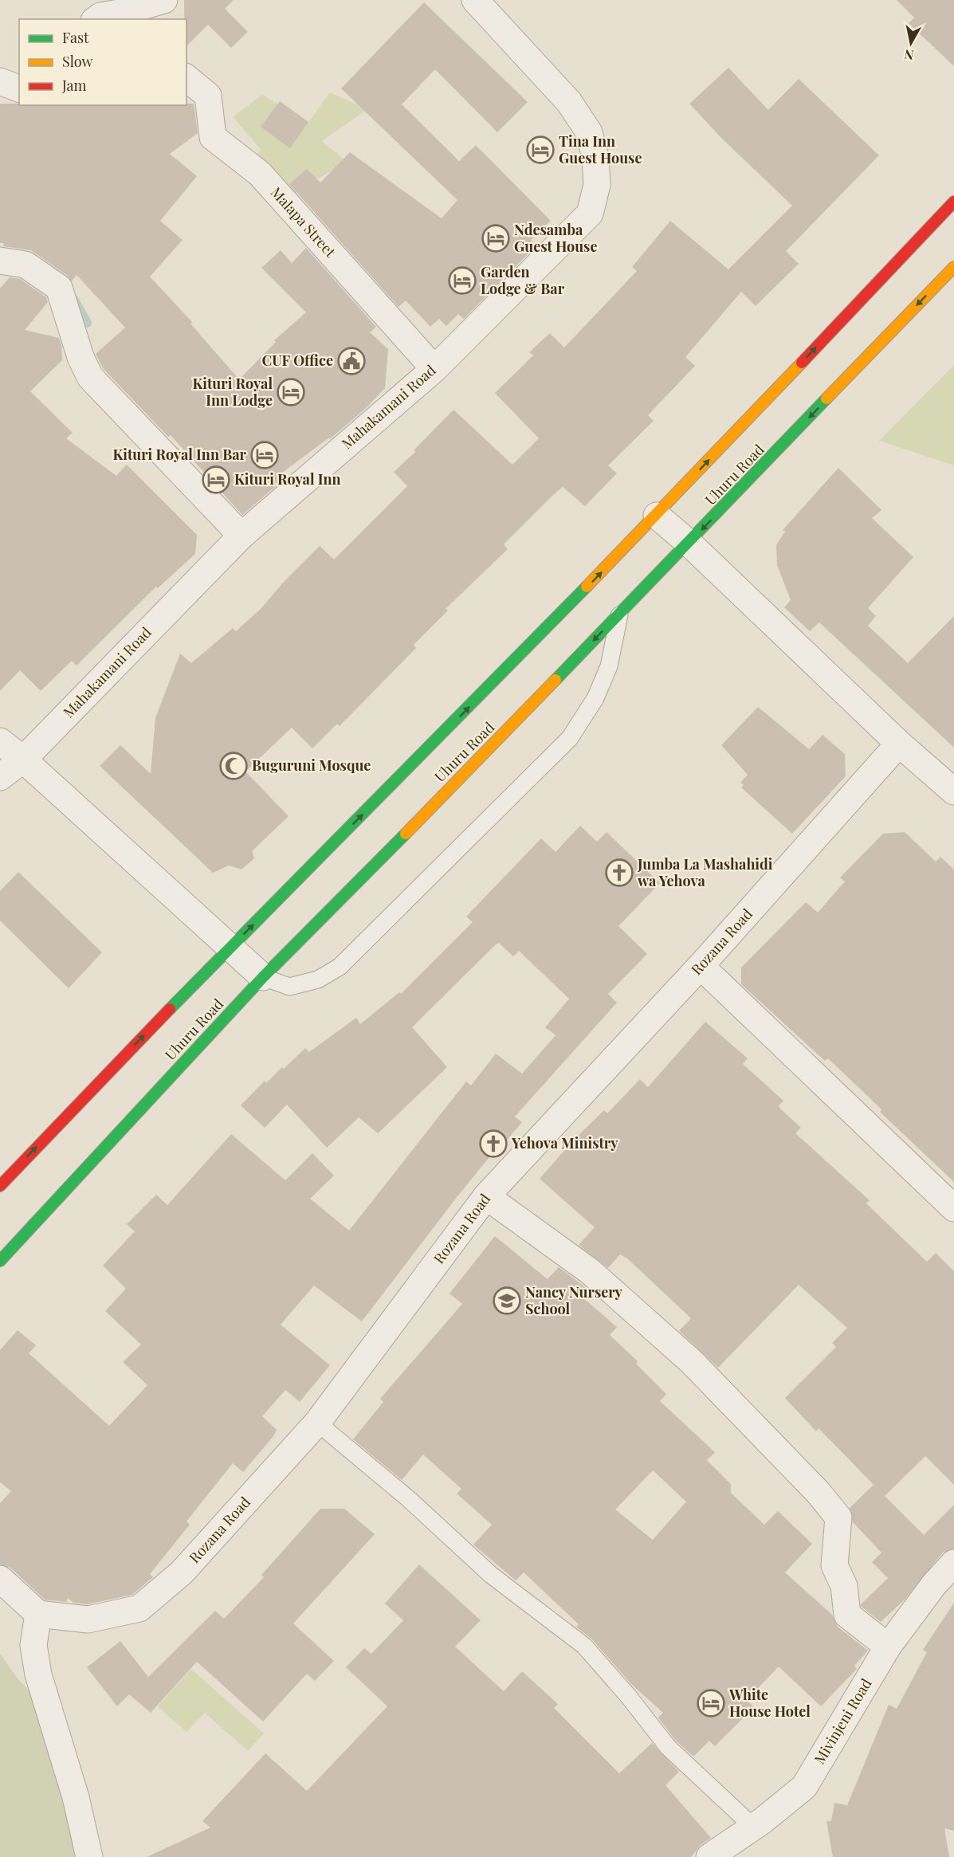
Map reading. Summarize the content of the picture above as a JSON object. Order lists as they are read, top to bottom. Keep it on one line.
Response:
{"streets":{"main road":["Uhuru Road"],"street":["Malapa Street","Mahakamani Road","Rozana Road","Mivinjeni Road"]},"crossings":[["Malapa Street","Mahakamani Road"]],"places":{"hotel":["Tina Inn Guest House","Ndesamba Guest House","Garden Lodge & Bar","Kituri Royal Inn Lodge","Kituri Royal Inn Bar","Kituri Royal Inn","White House Hotel"],"public building":["CUF Office"],"mosque":["Buguruni Mosque"],"church":["Jumba La Mashahidi wa Yehova","Yehova Ministry"],"school or university":["Nancy Nursery School"]},"legend":["Fast","Slow","Jam"],"north":"bottom"}
